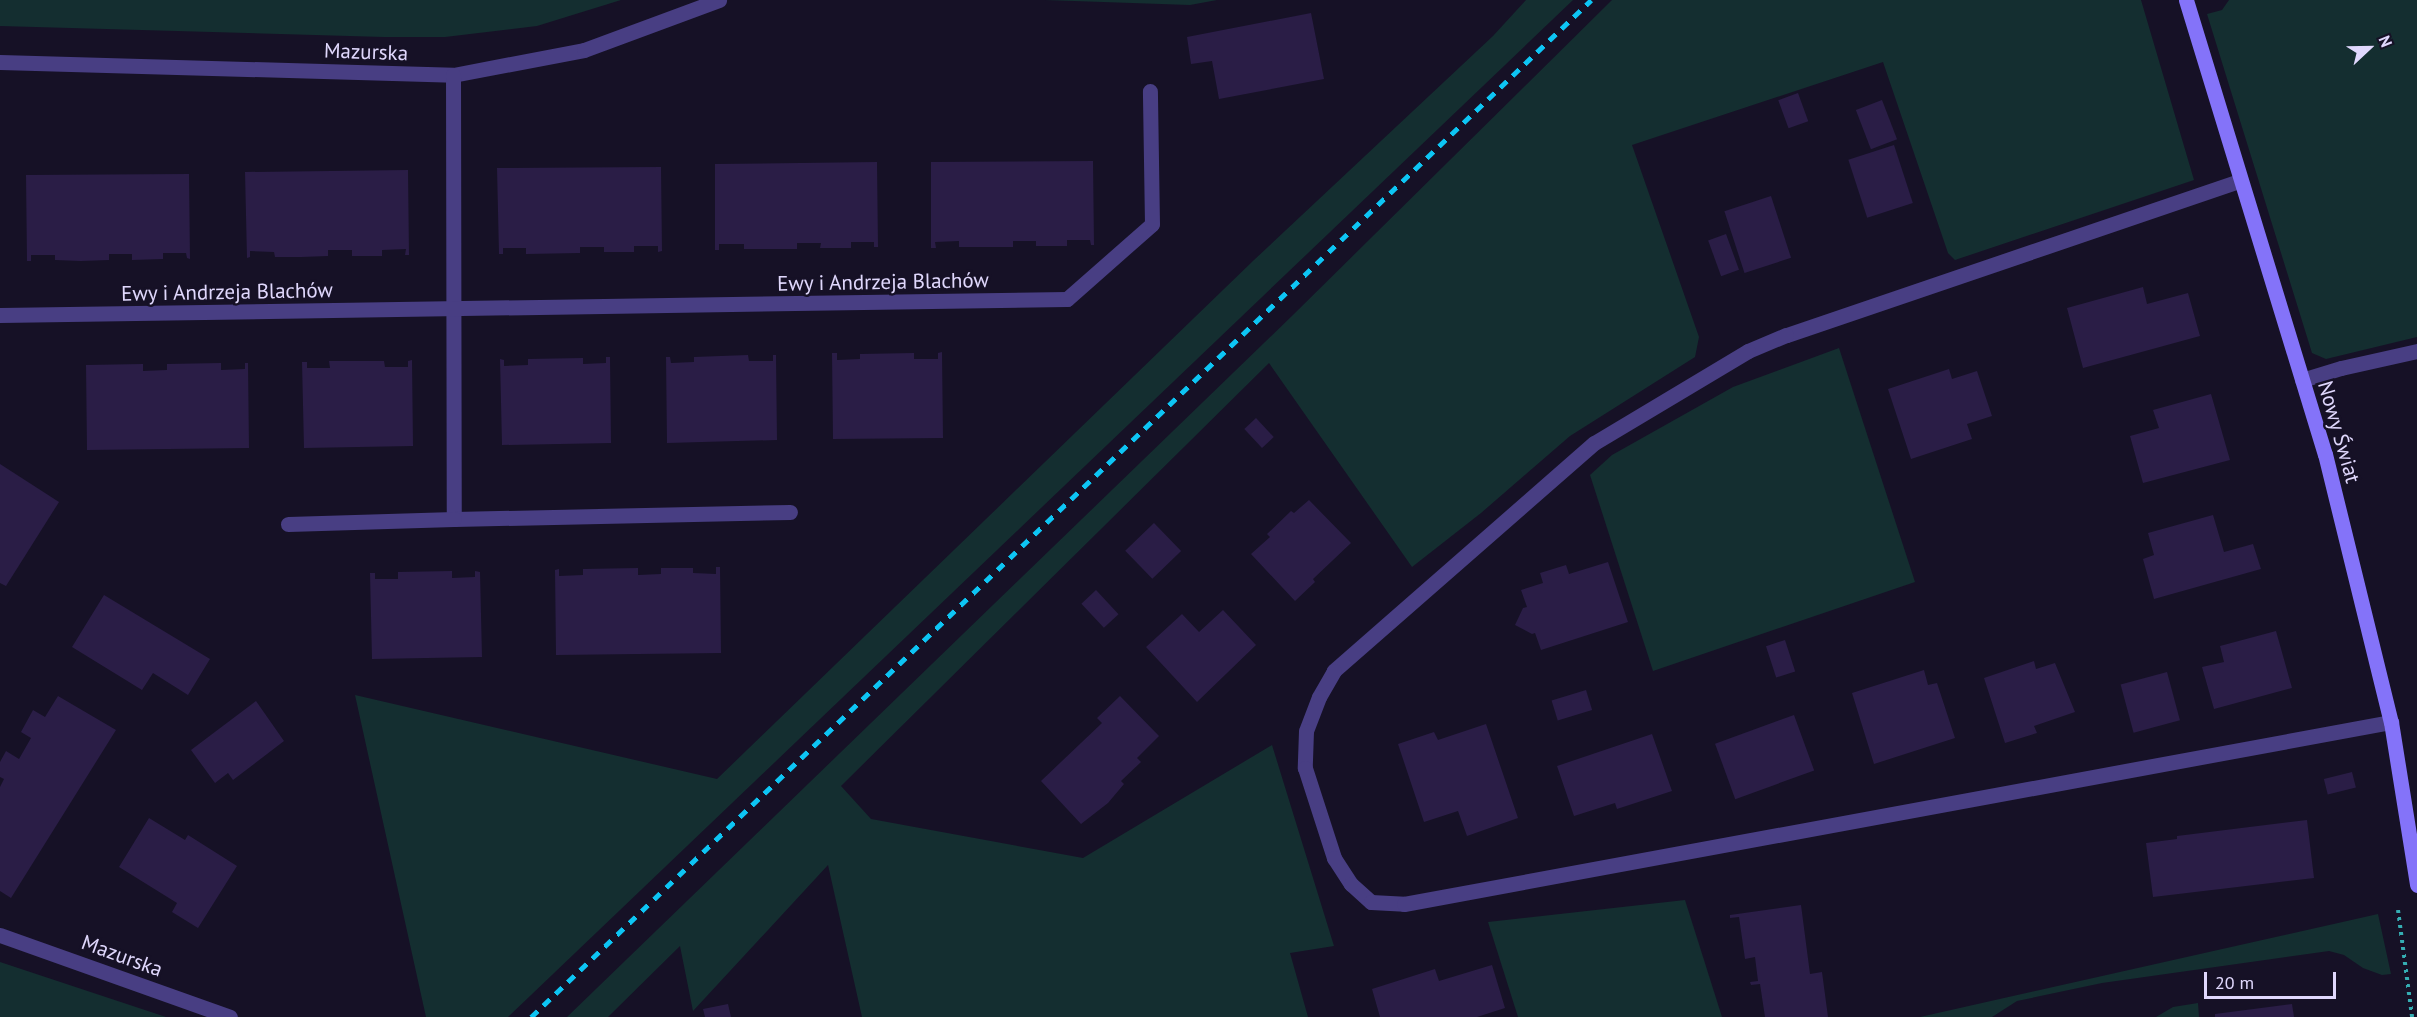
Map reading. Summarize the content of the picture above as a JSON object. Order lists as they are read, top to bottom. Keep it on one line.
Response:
{"streets":{"street":["Mazurska","Ewy i Andrzeja Blachów","Nowy Świat"]},"scale_bar":"20 m","north":"right"}
